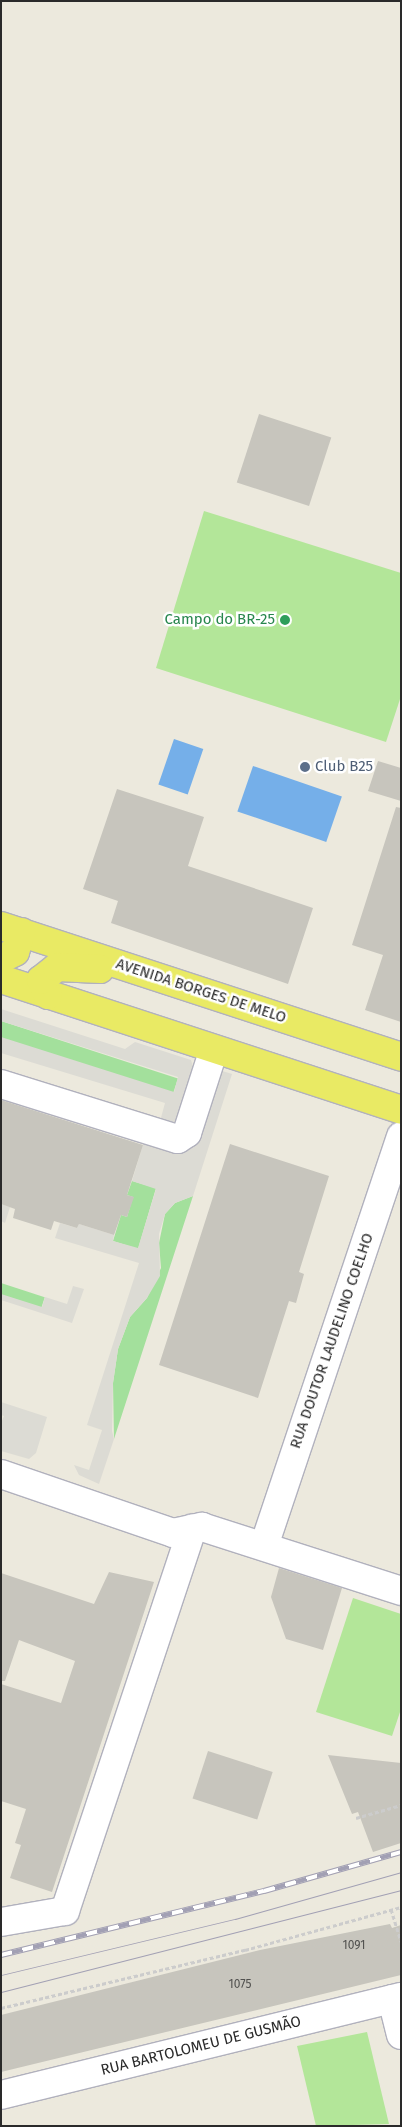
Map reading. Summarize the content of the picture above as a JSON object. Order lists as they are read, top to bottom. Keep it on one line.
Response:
{"streets":{"main road":["AVENIDA BORGES DE MELO"],"street":["RUA DOUTOR LAUDELINO COELHO","RUA BARTOLOMEU DE GUSMÃO"]},"places":["Campo do BR-25","Club B25"],"house_numbers":["1091","1075"]}
